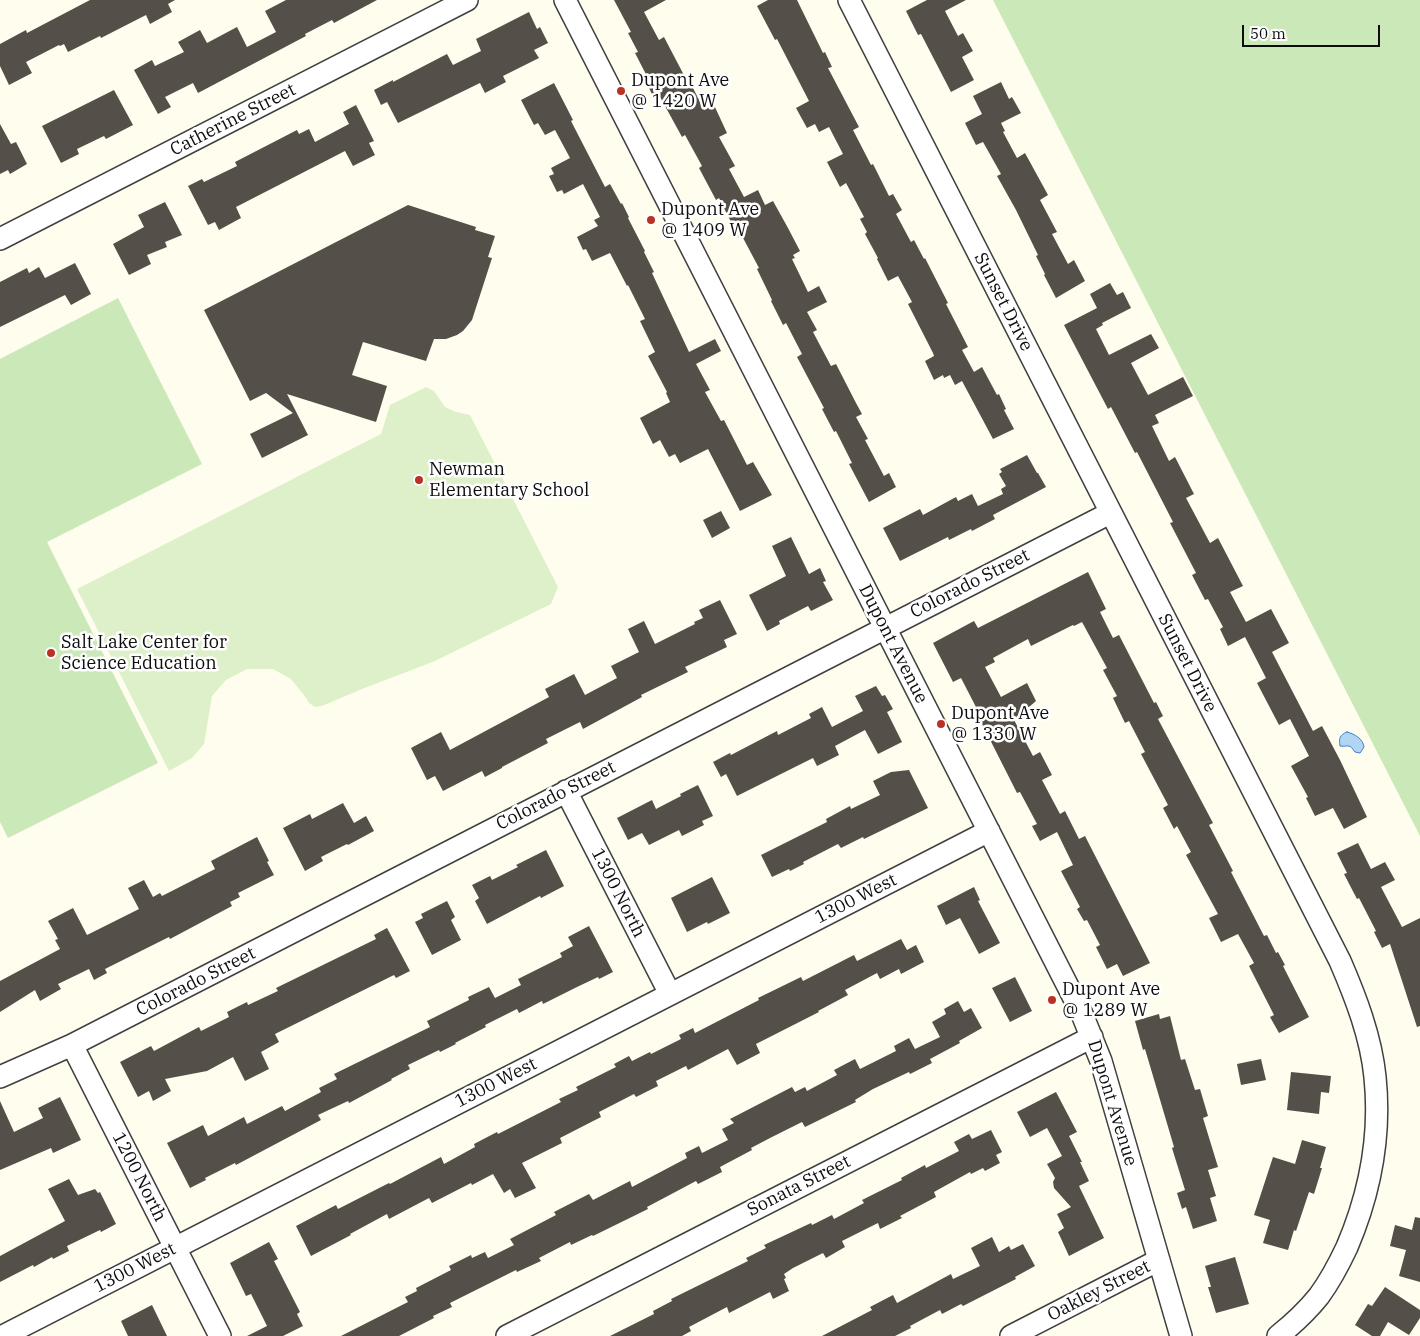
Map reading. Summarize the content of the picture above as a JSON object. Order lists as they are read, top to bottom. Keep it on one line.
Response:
{"streets":{"street":["Catherine Street","Sunset Drive","Colorado Street","Dupont Avenue","1300 North","1300 West","1200 North","Sonata Street","Oakley Street"]},"crossings":[["Sunset Drive","Colorado Street"],["Colorado Street","Dupont Avenue"],["Colorado Street","1300 North"],["Colorado Street","1200 North"],["Dupont Avenue","1300 West"],["Dupont Avenue","Sonata Street"],["Dupont Avenue","Oakley Street"],["1300 North","1300 West"],["1300 West","1200 North"]],"places":["Dupont Ave @ 1420 W","Dupont Ave @ 1409 W","Newman Elementary School","Salt Lake Center for Science Education","Dupont Ave @ 1330 W","Dupont Ave @ 1289 W"],"scale_bar":"50 m"}
